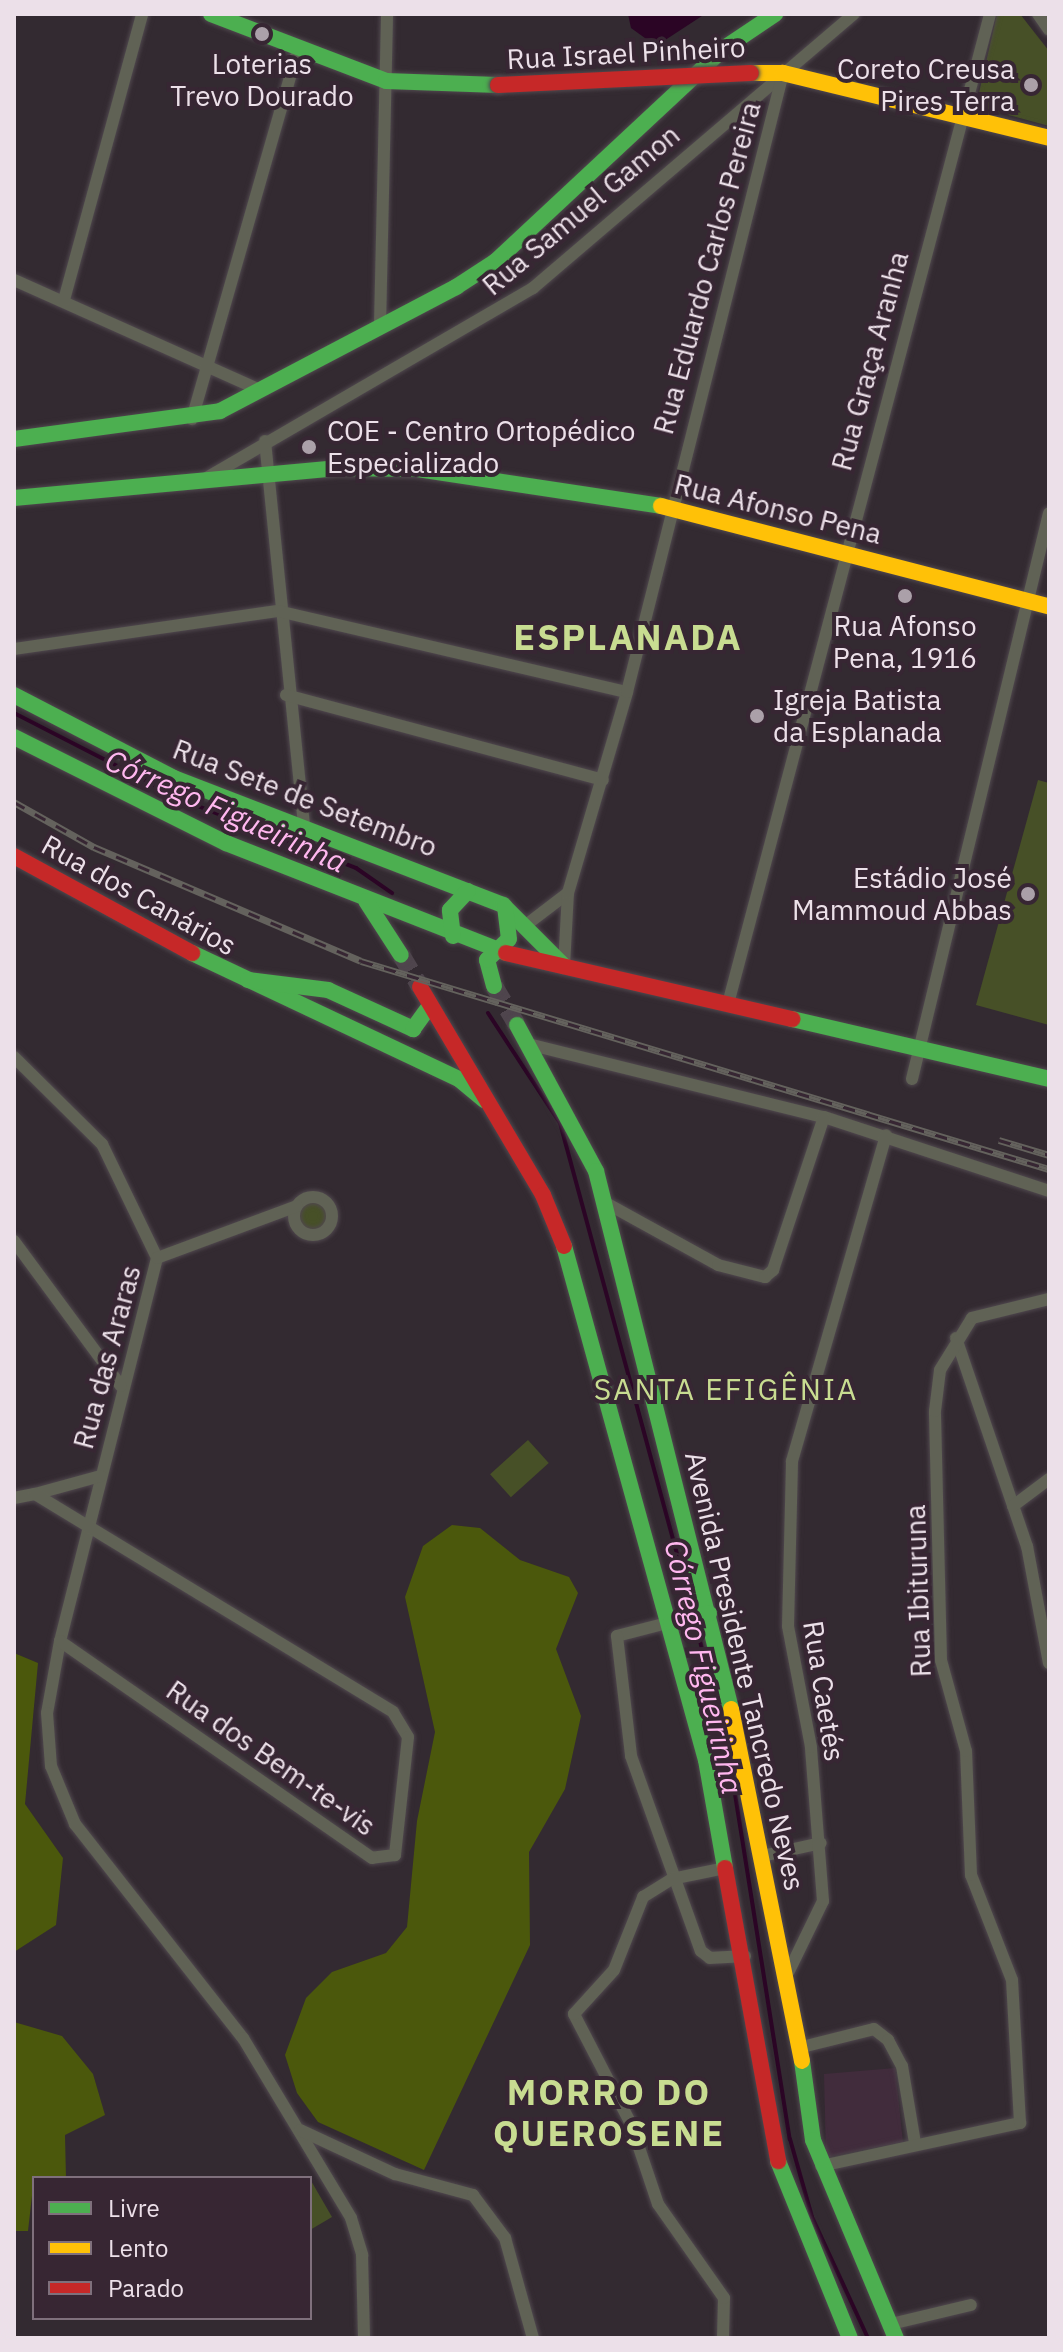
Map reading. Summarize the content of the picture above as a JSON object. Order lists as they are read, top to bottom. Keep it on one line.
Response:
{"streets":{"main road":["Rua Israel Pinheiro","Rua Afonso Pena","Rua Sete de Setembro","Rua dos Canários","Avenida Presidente Tancredo Neves"],"street":["Rua Samuel Gamon","Rua Eduardo Carlos Pereira","Rua Graça Aranha","Rua das Araras","Rua Ibituruna","Rua Caetés","Rua dos Bem-te-vis"]},"crossings":[["Rua Israel Pinheiro","Rua Samuel Gamon"],["Rua Israel Pinheiro","Rua Eduardo Carlos Pereira"],["Rua Israel Pinheiro","Rua Graça Aranha"],["Rua Samuel Gamon","Rua Eduardo Carlos Pereira"],["Rua Samuel Gamon","Rua Afonso Pena"],["Rua Eduardo Carlos Pereira","Rua Afonso Pena"],["Rua Eduardo Carlos Pereira","Rua Sete de Setembro"],["Rua Graça Aranha","Rua Afonso Pena"],["Rua dos Canários","Avenida Presidente Tancredo Neves"],["Rua das Araras","Rua dos Bem-te-vis"],["Avenida Presidente Tancredo Neves","Rua Caetés"]],"districts":["ESPLANADA","SANTA EFIGÊNIA","MORRO DO QUEROSENE"],"water":["Córrego Figueirinha"],"places":["Loterias Trevo Dourado","Coreto Creusa Pires Terra","COE - Centro Ortopédico Especializado","Rua Afonso Pena, 1916","Igreja Batista da Esplanada","Estádio José Mammoud Abbas"],"legend":["Livre","Lento","Parado"]}
